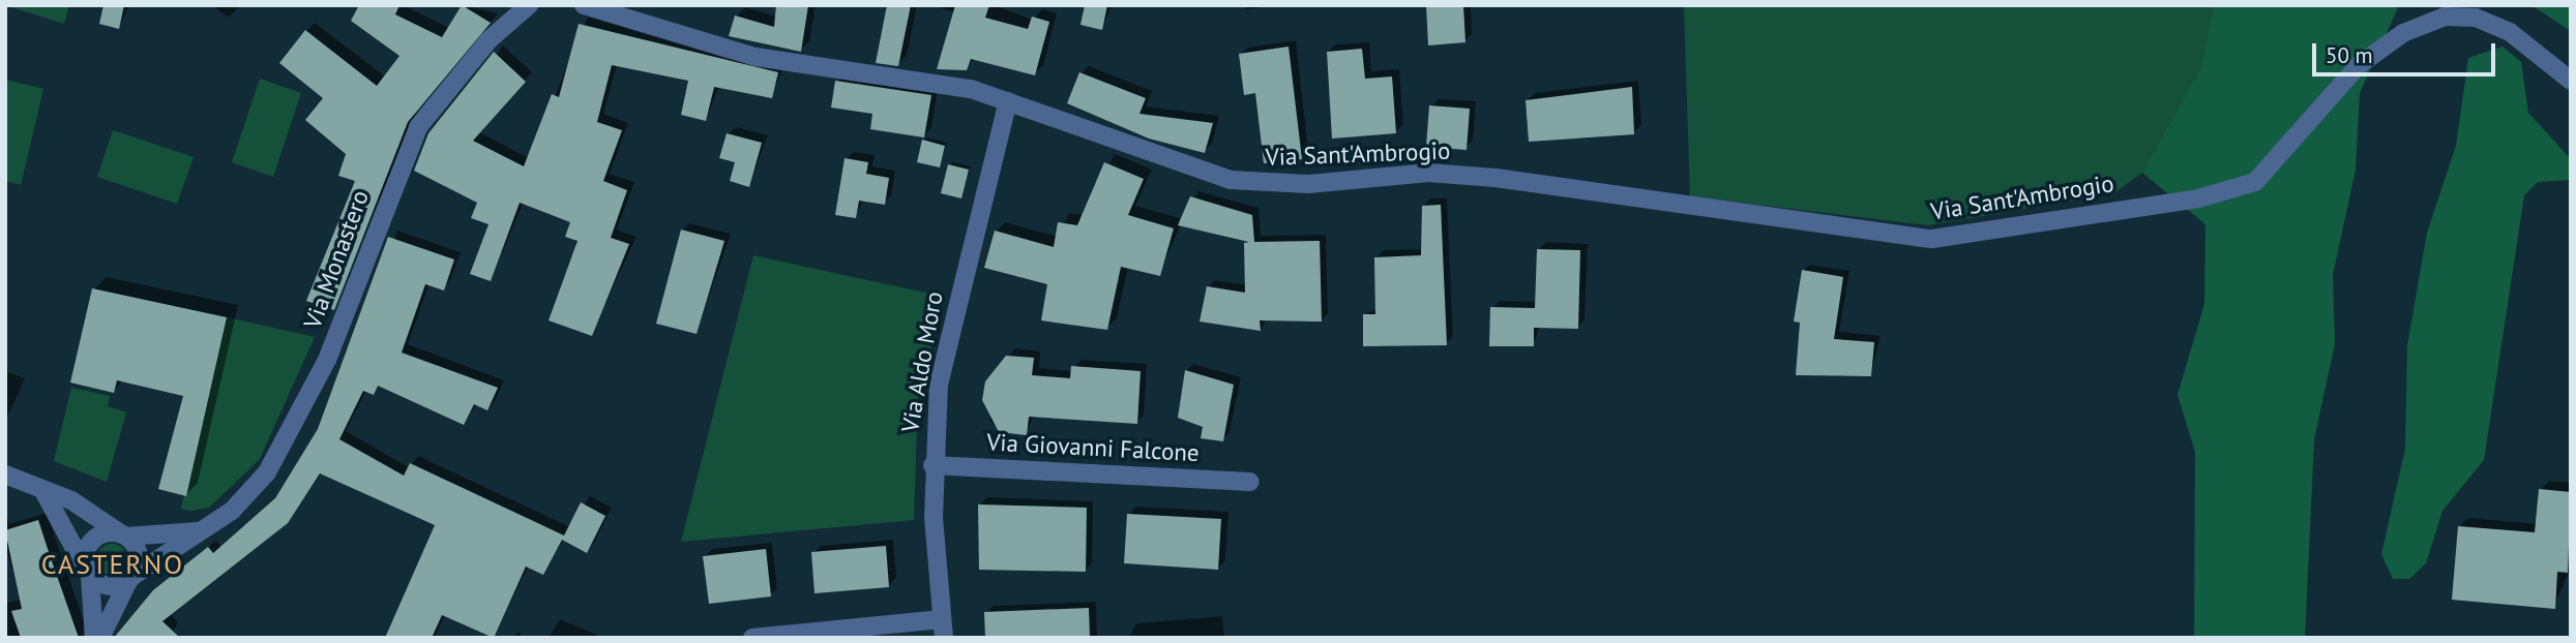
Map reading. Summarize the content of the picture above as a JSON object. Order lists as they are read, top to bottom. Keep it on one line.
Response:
{"streets":{"street":["Via Sant'Ambrogio","Via Monastero","Via Aldo Moro","Via Giovanni Falcone"]},"crossings":[["Via Sant'Ambrogio","Via Aldo Moro"],["Via Aldo Moro","Via Giovanni Falcone"]],"districts":["CASTERNO"],"scale_bar":"50 m"}
